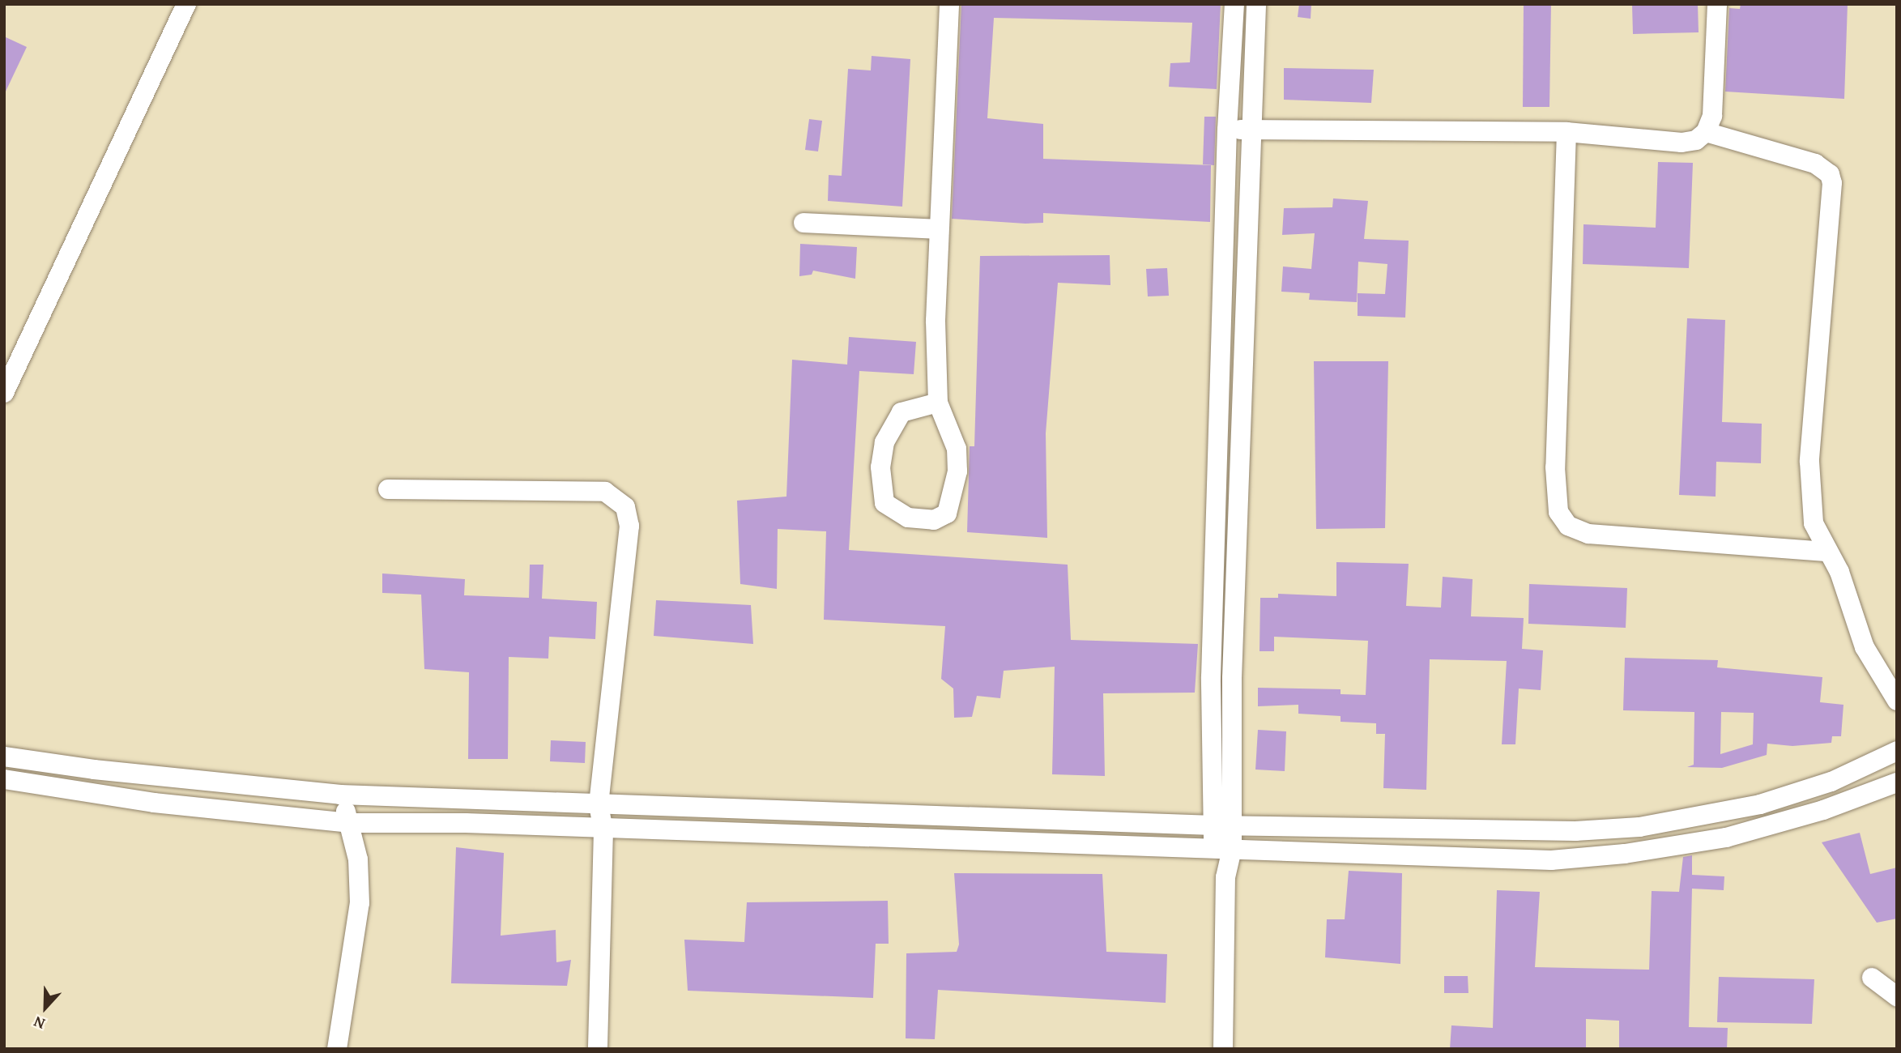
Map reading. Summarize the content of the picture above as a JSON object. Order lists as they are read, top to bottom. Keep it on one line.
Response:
{"north":"bottom"}
